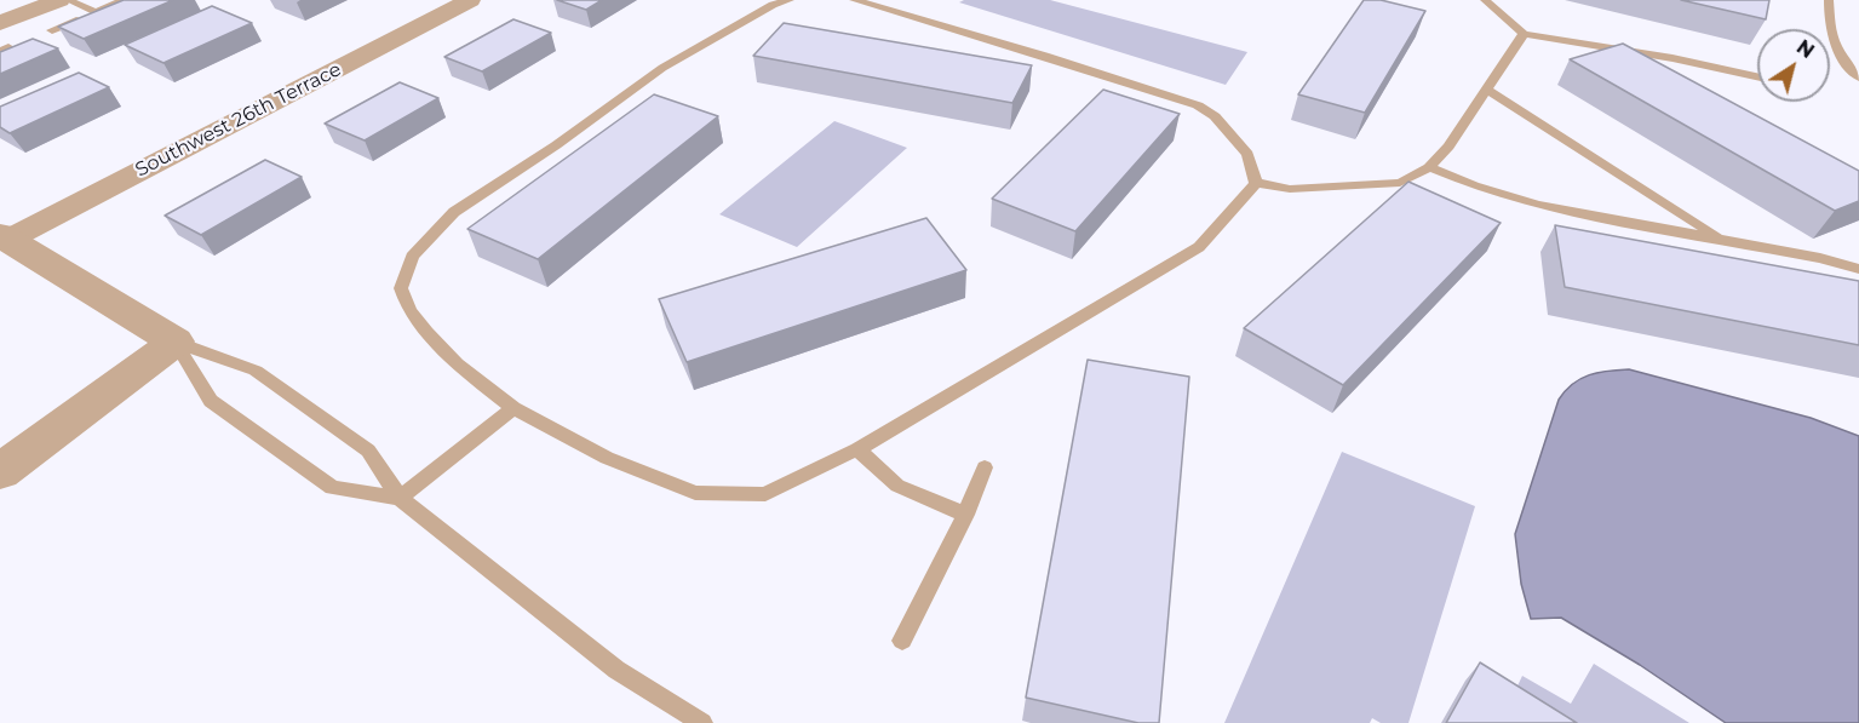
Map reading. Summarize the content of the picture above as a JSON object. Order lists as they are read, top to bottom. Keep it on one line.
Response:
{"streets":{"street":["Southwest 26th Terrace"]},"north":"top right"}
